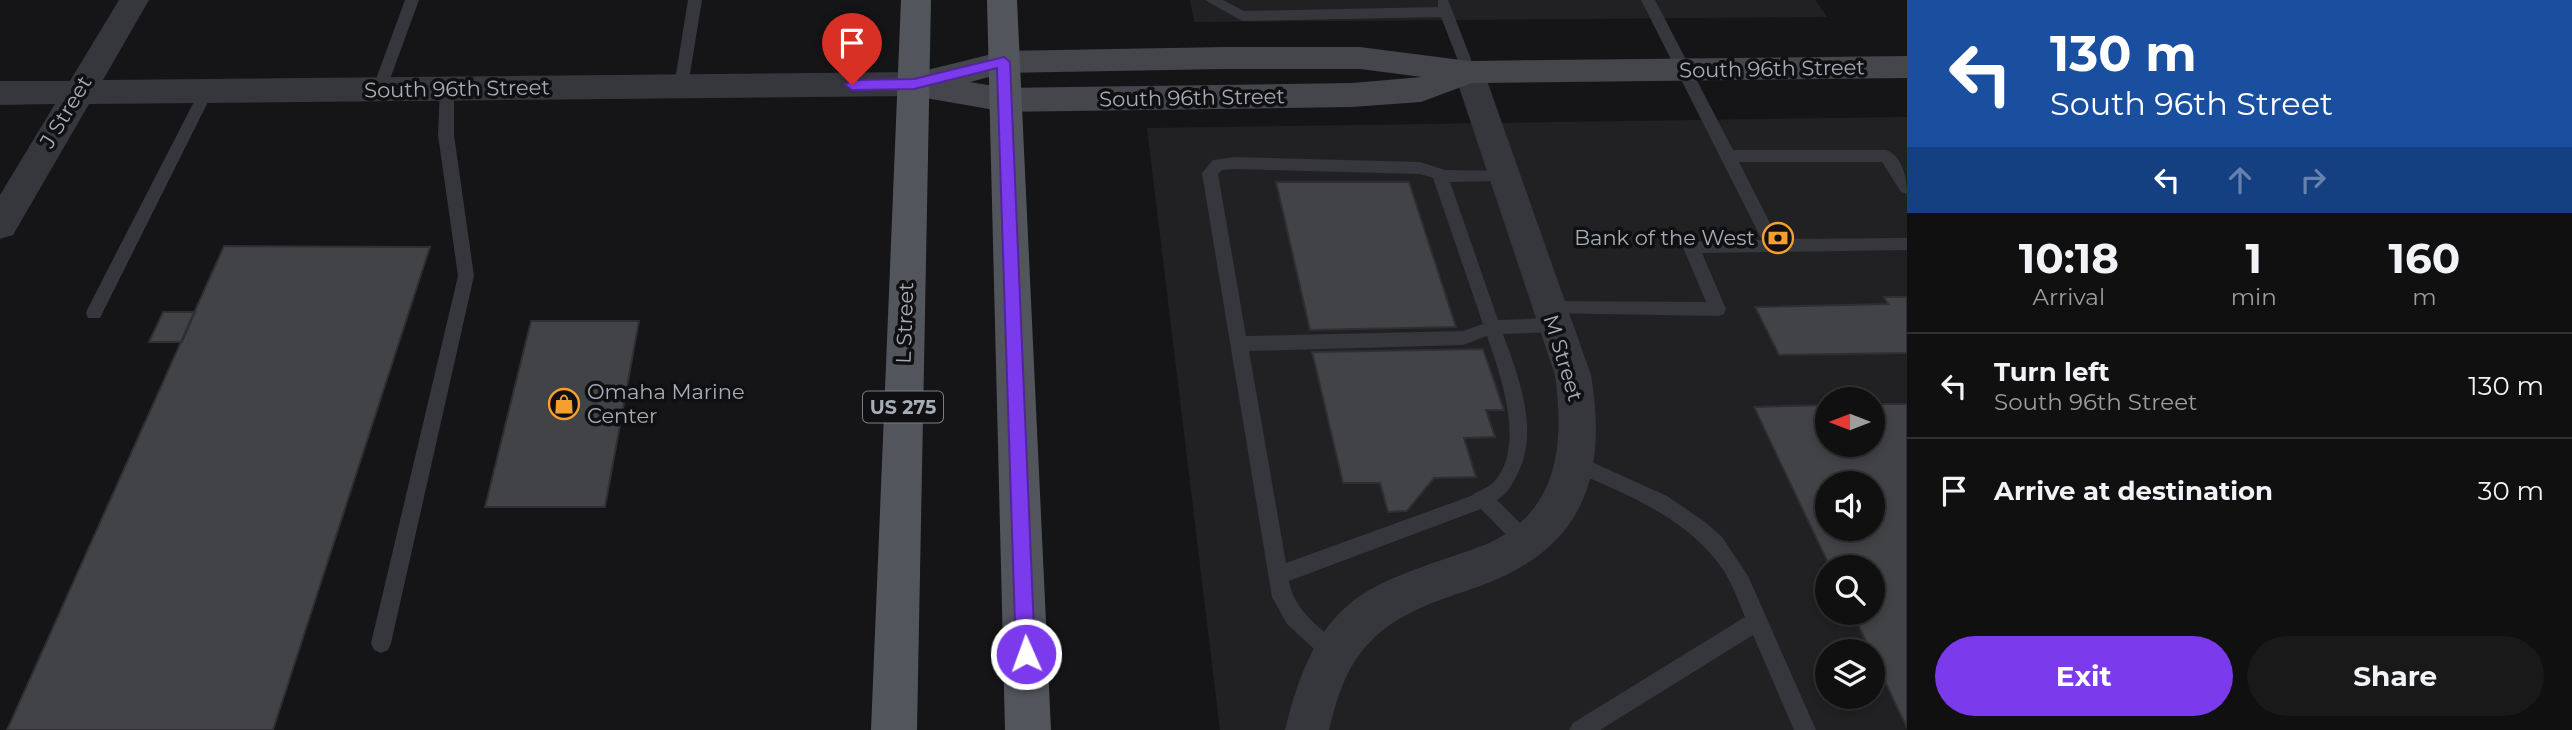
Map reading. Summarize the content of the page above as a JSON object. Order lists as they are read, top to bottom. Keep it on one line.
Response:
{"streets":{"main road":["South 96th Street","L Street","US 275"],"street":["J Street","M Street"]},"crossings":[["South 96th Street","J Street"],["South 96th Street","L Street"],["South 96th Street","M Street"]],"places":{"bank":["Bank of the West"],"shop":["Omaha Marine Center"]},"north":"left","page":{"turn":["130 m","South 96th Street"],"eta":["10:18","Arrival","1","min","160","m"],"list":[{"name":"Turn left","note":"South 96th Street","value":"130 m"},{"name":"Arrive at destination","value":"30 m"}],"buttons":["Exit","Share"]}}
